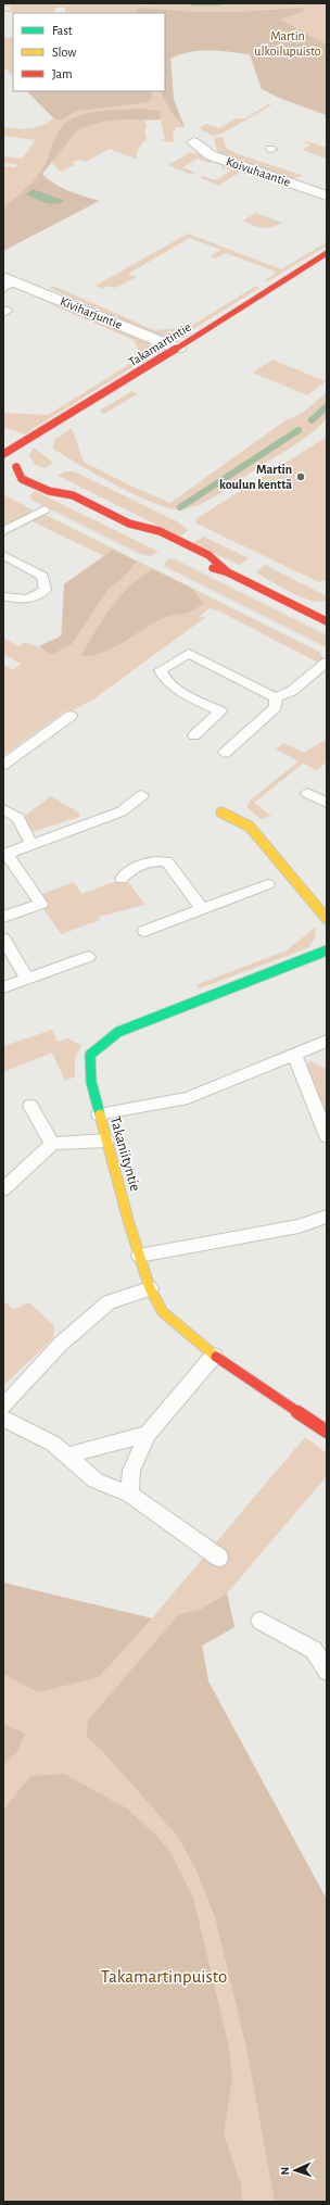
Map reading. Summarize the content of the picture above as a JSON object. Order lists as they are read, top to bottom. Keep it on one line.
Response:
{"streets":{"street":["Koivuhaantie","Kiviharjuntie","Takamartintie","Takaniityntie"]},"crossings":[["Kiviharjuntie","Takamartintie"]],"parks":["Martin ulkoilupuisto","Takamartinpuisto"],"places":["Martin koulun kenttä"],"legend":["Fast","Slow","Jam"],"north":"left"}
